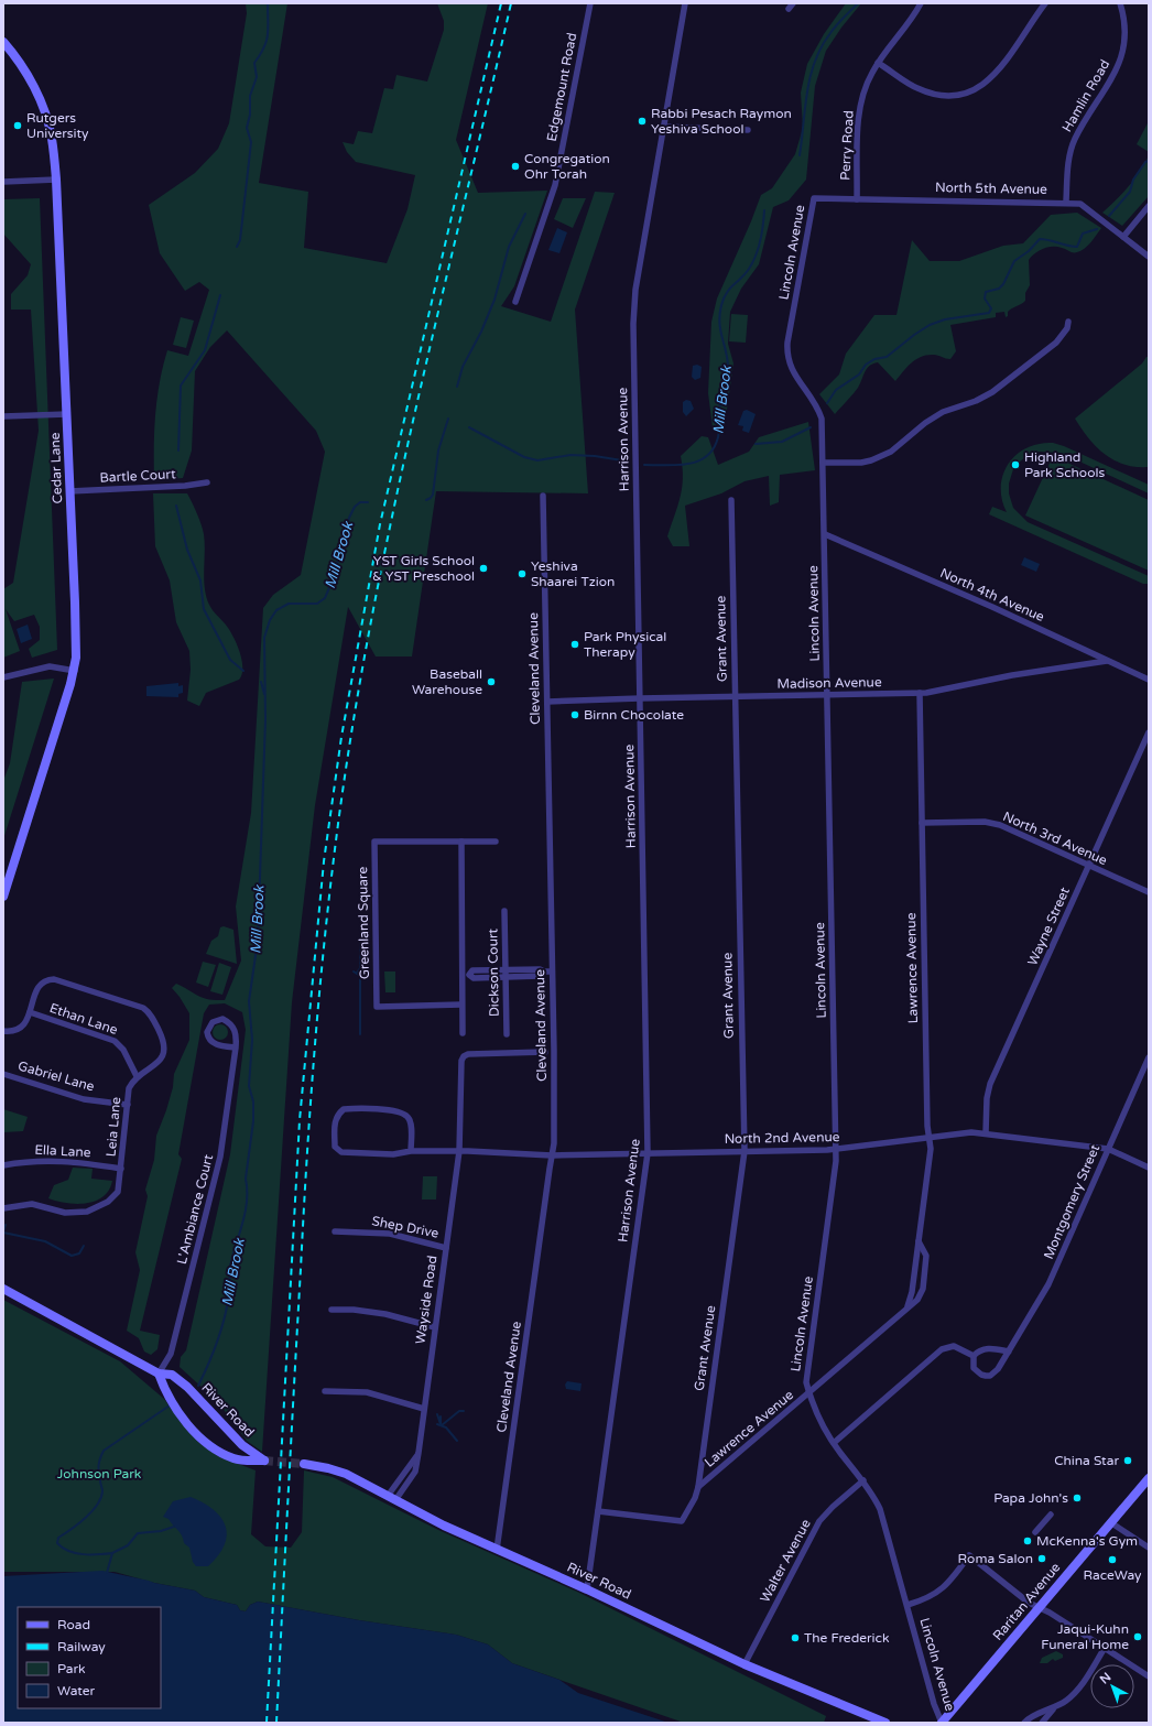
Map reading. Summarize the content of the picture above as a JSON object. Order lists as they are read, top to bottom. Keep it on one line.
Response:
{"streets":{"street":["Edgemount Road","Hamlin Road","Perry Road","North 5th Avenue","Lincoln Avenue","Harrison Avenue","Cedar Lane","Bartle Court","North 4th Avenue","Grant Avenue","Cleveland Avenue","Madison Avenue","North 3rd Avenue","Greenland Square","Wayne Street","Lawrence Avenue","Dickson Court","Ethan Lane","Gabriel Lane","Leia Lane","North 2nd Avenue","Ella Lane","Montgomery Street","L'Ambiance Court","Shep Drive","Wayside Road","River Road","Walter Avenue","Raritan Avenue"]},"crossings":[["Hamlin Road","North 5th Avenue"],["Perry Road","North 5th Avenue"],["North 5th Avenue","Lincoln Avenue"],["Lincoln Avenue","North 4th Avenue"],["Lincoln Avenue","Madison Avenue"],["Lincoln Avenue","Lawrence Avenue"],["Lincoln Avenue","North 2nd Avenue"],["Lincoln Avenue","Walter Avenue"],["Lincoln Avenue","Raritan Avenue"],["Harrison Avenue","Madison Avenue"],["Harrison Avenue","Lawrence Avenue"],["Harrison Avenue","North 2nd Avenue"],["Harrison Avenue","River Road"],["Cedar Lane","Bartle Court"],["North 4th Avenue","Madison Avenue"],["Grant Avenue","Madison Avenue"],["Grant Avenue","Lawrence Avenue"],["Grant Avenue","North 2nd Avenue"],["Cleveland Avenue","Madison Avenue"],["Cleveland Avenue","North 2nd Avenue"],["Cleveland Avenue","River Road"],["Madison Avenue","Lawrence Avenue"],["North 3rd Avenue","Wayne Street"],["North 3rd Avenue","Lawrence Avenue"],["Wayne Street","North 2nd Avenue"],["Lawrence Avenue","North 2nd Avenue"],["Ethan Lane","Leia Lane"],["Gabriel Lane","Leia Lane"],["Leia Lane","Ella Lane"],["North 2nd Avenue","Montgomery Street"],["North 2nd Avenue","Wayside Road"],["L'Ambiance Court","River Road"],["Shep Drive","Wayside Road"],["Wayside Road","River Road"],["River Road","Walter Avenue"]],"water":["Mill Brook"],"parks":["Johnson Park"],"places":["Rabbi Pesach Raymon Yeshiva School","Rutgers University","Congregation Ohr Torah","Highland Park Schools","YST Girls School & YST Preschool","Yeshiva Shaarei Tzion","Park Physical Therapy","Baseball Warehouse","Birnn Chocolate","China Star","Papa John's","McKenna's Gym","Roma Salon","RaceWay","Jaqui-Kuhn Funeral Home","The Frederick"],"legend":["Road","Railway","Park","Water"],"north":"top left"}
